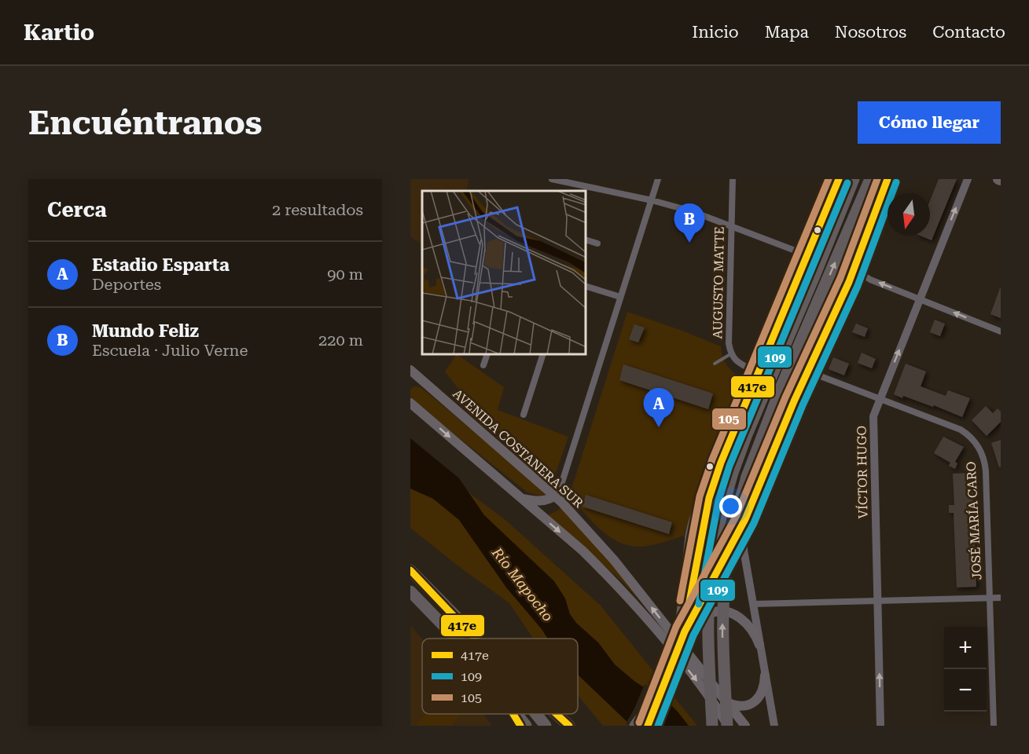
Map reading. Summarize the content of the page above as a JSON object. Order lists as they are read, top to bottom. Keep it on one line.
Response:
{"streets":{"main road":["AVENIDA COSTANERA SUR"],"street":["AUGUSTO MATTE","VÍCTOR HUGO","JOSÉ MARÍA CARO"]},"crossings":[["VÍCTOR HUGO","JOSÉ MARÍA CARO"]],"one_way":["VÍCTOR HUGO"],"water":["Río Mapocho"],"lines":["transit line 417e","transit line 105","transit line 109"],"legend":["417e","109","105"],"north":"bottom","page":{"header":"Kartio","nav":["Inicio","Mapa","Nosotros","Contacto"],"buttons":"Cómo llegar","title":"Encuéntranos","heading":["Cerca","2 resultados"],"pins":["B","A"],"list":[{"mark":"A","name":"Estadio Esparta","note":"Deportes","value":"90 m"},{"mark":"B","name":"Mundo Feliz","note":"Escuela · Julio Verne","value":"220 m"}],"map_buttons":["+","−"]}}
